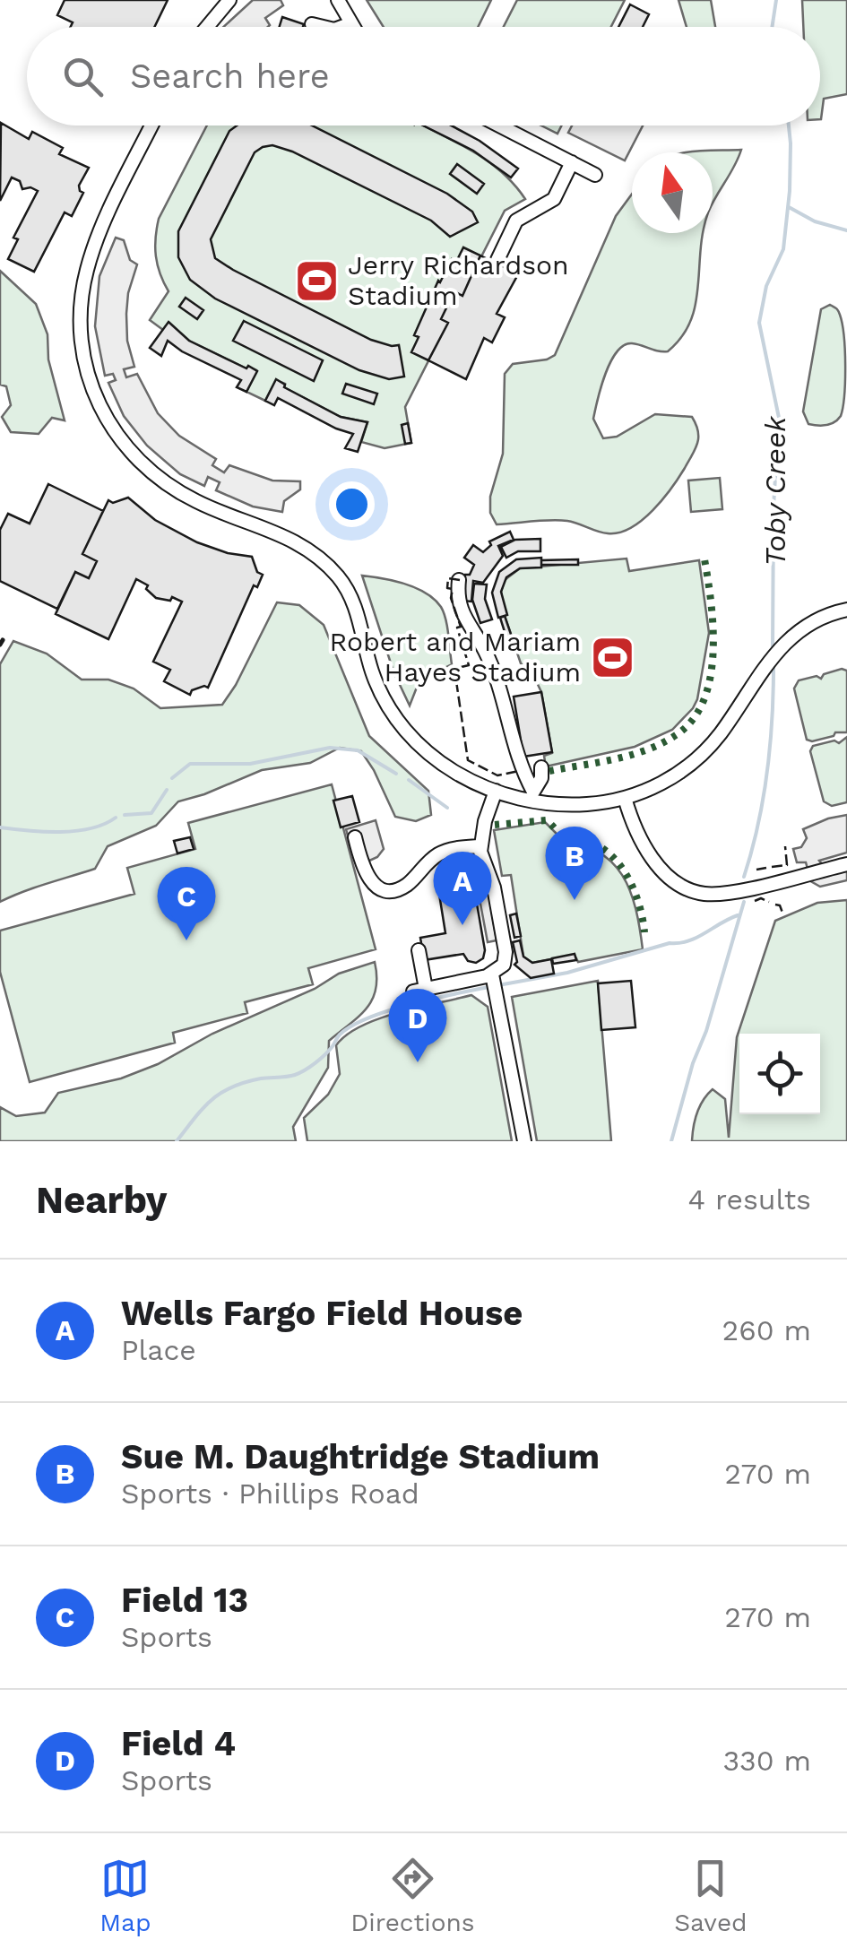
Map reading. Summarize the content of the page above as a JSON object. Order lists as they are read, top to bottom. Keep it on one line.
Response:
{"water":["Toby Creek"],"places":{"sports":["Jerry Richardson Stadium","Robert and Mariam Hayes Stadium"]},"north":"top","page":{"search":"Search here","pins":["B","A","C","D"],"heading":["Nearby","4 results"],"list":[{"mark":"A","name":"Wells Fargo Field House","note":"Place","value":"260 m"},{"mark":"B","name":"Sue M. Daughtridge Stadium","note":"Sports · Phillips Road","value":"270 m"},{"mark":"C","name":"Field 13","note":"Sports","value":"270 m"},{"mark":"D","name":"Field 4","note":"Sports","value":"330 m"}],"nav":["Map","Directions","Saved"]}}
